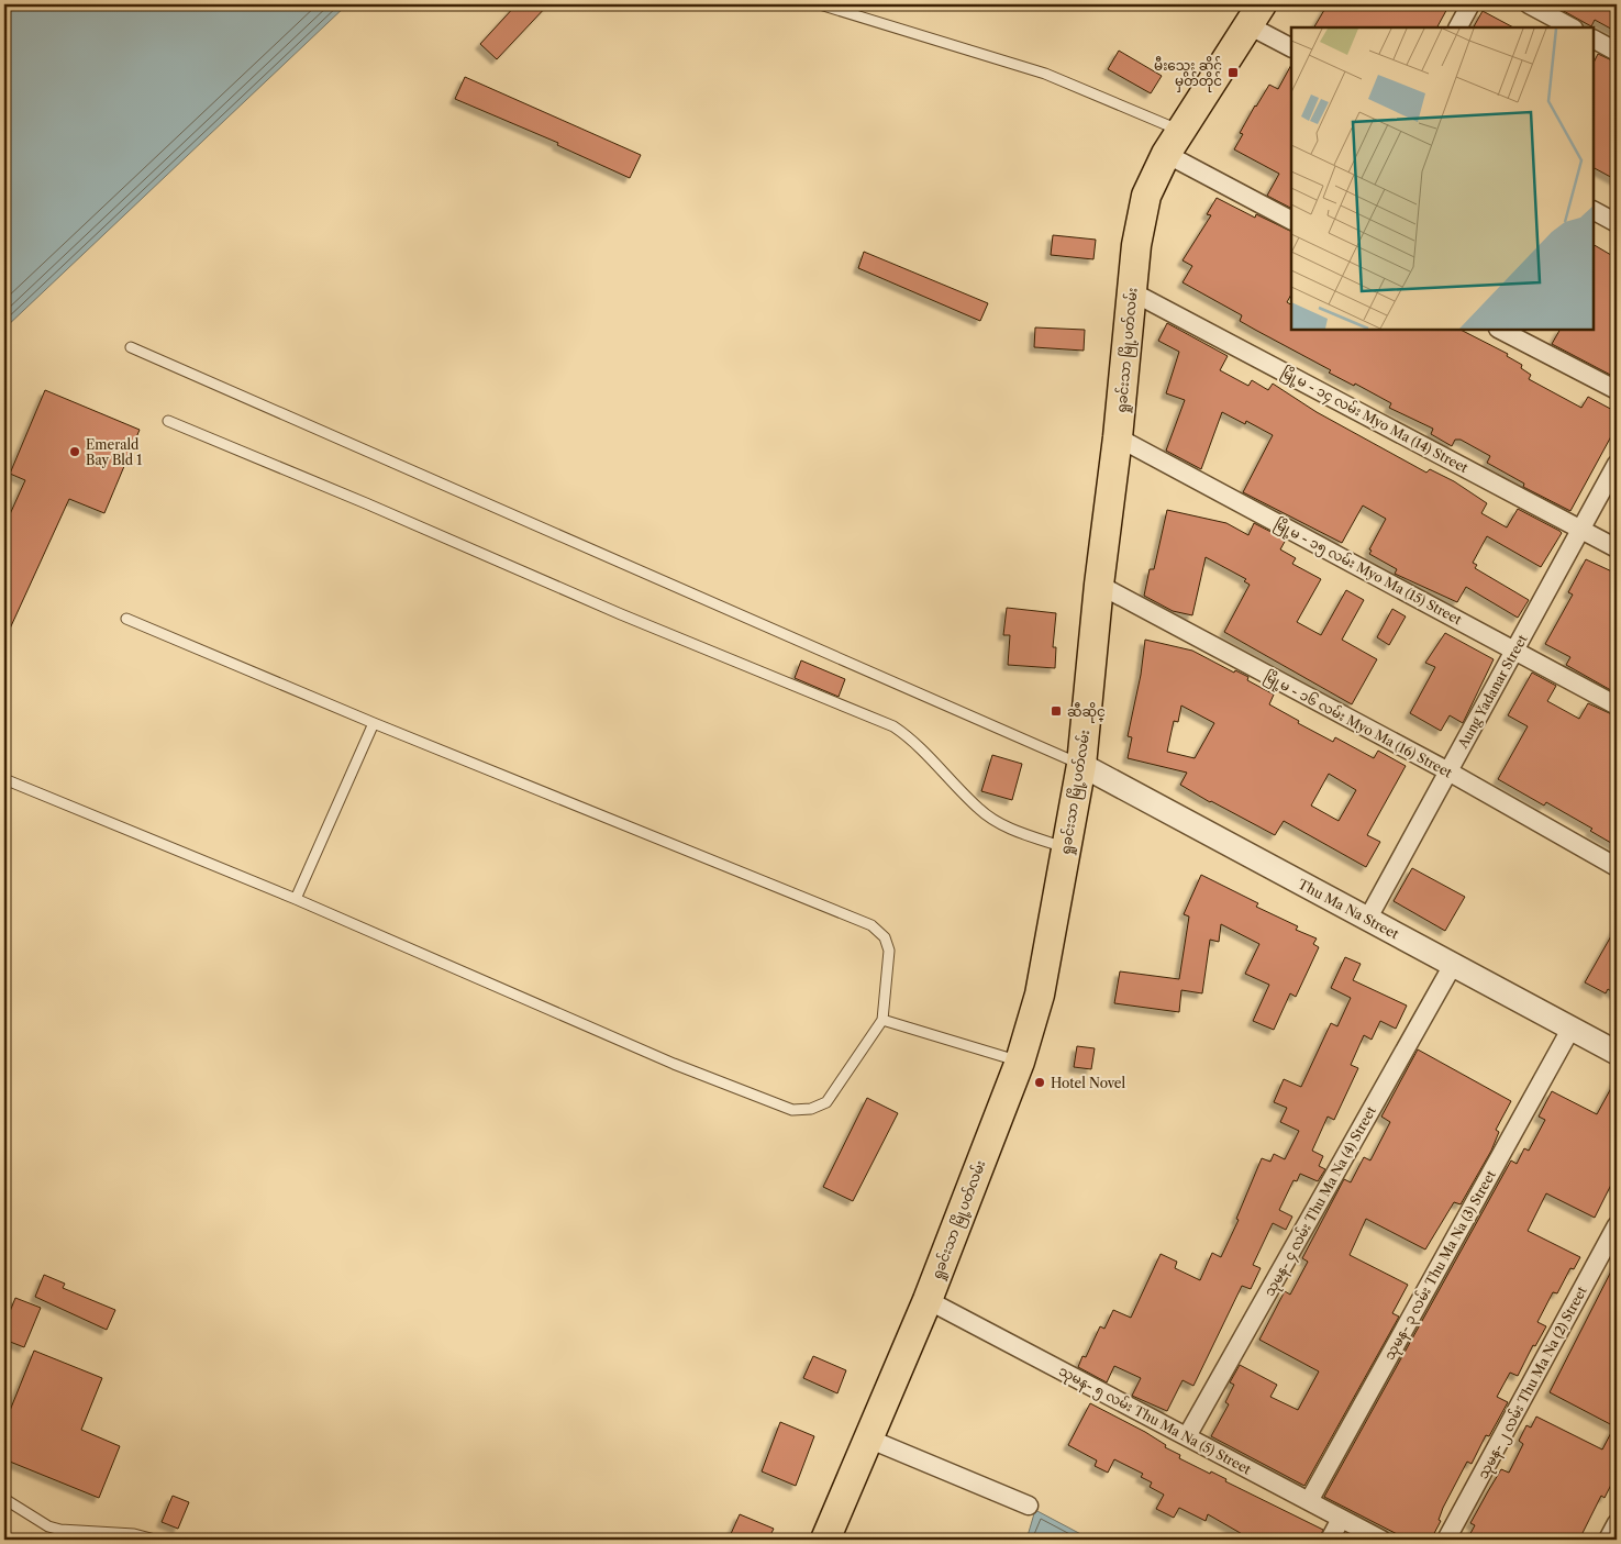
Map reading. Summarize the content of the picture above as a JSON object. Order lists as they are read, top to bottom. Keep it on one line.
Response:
{"streets":{"main road":["ရှုခင်းသာ မြို့ပတ်လမ်း"],"street":["မြို့မ - ၁၄ လမ်း Myo Ma (14) Street","မြို့မ - ၁၅ လမ်း Myo Ma (15) Street","Aung Yadanar Street","မြို့မ - ၁၆ လမ်း Myo Ma (16) Street","Thu Ma Na Street","သုမန- ၄ လမ်း Thu Ma Na (4) Street","သုမန- ၃ လမ်း Thu Ma Na (3) Street","သုမန- ၂ လမ်း Thu Ma Na (2) Street","သုမန- ၅ လမ်း Thu Ma Na (5) Street"]},"crossings":[["ရှုခင်းသာ မြို့ပတ်လမ်း","မြို့မ - ၁၄ လမ်း Myo Ma (14) Street"],["ရှုခင်းသာ မြို့ပတ်လမ်း","မြို့မ - ၁၅ လမ်း Myo Ma (15) Street"],["ရှုခင်းသာ မြို့ပတ်လမ်း","မြို့မ - ၁၆ လမ်း Myo Ma (16) Street"],["ရှုခင်းသာ မြို့ပတ်လမ်း","Thu Ma Na Street"],["ရှုခင်းသာ မြို့ပတ်လမ်း","သုမန- ၅ လမ်း Thu Ma Na (5) Street"],["မြို့မ - ၁၄ လမ်း Myo Ma (14) Street","Aung Yadanar Street"],["မြို့မ - ၁၅ လမ်း Myo Ma (15) Street","Aung Yadanar Street"],["Aung Yadanar Street","မြို့မ - ၁၆ လမ်း Myo Ma (16) Street"],["Aung Yadanar Street","Thu Ma Na Street"],["Thu Ma Na Street","သုမန- ၄ လမ်း Thu Ma Na (4) Street"],["Thu Ma Na Street","သုမန- ၃ လမ်း Thu Ma Na (3) Street"],["သုမန- ၄ လမ်း Thu Ma Na (4) Street","သုမန- ၅ လမ်း Thu Ma Na (5) Street"],["သုမန- ၃ လမ်း Thu Ma Na (3) Street","သုမန- ၅ လမ်း Thu Ma Na (5) Street"]],"places":{"transit":["မီးသွေး ဆိုင် မှတ်တိုင်","ဆီဆိုင္"],"other":["Emerald Bay Bld 1","Hotel Novel"]}}
